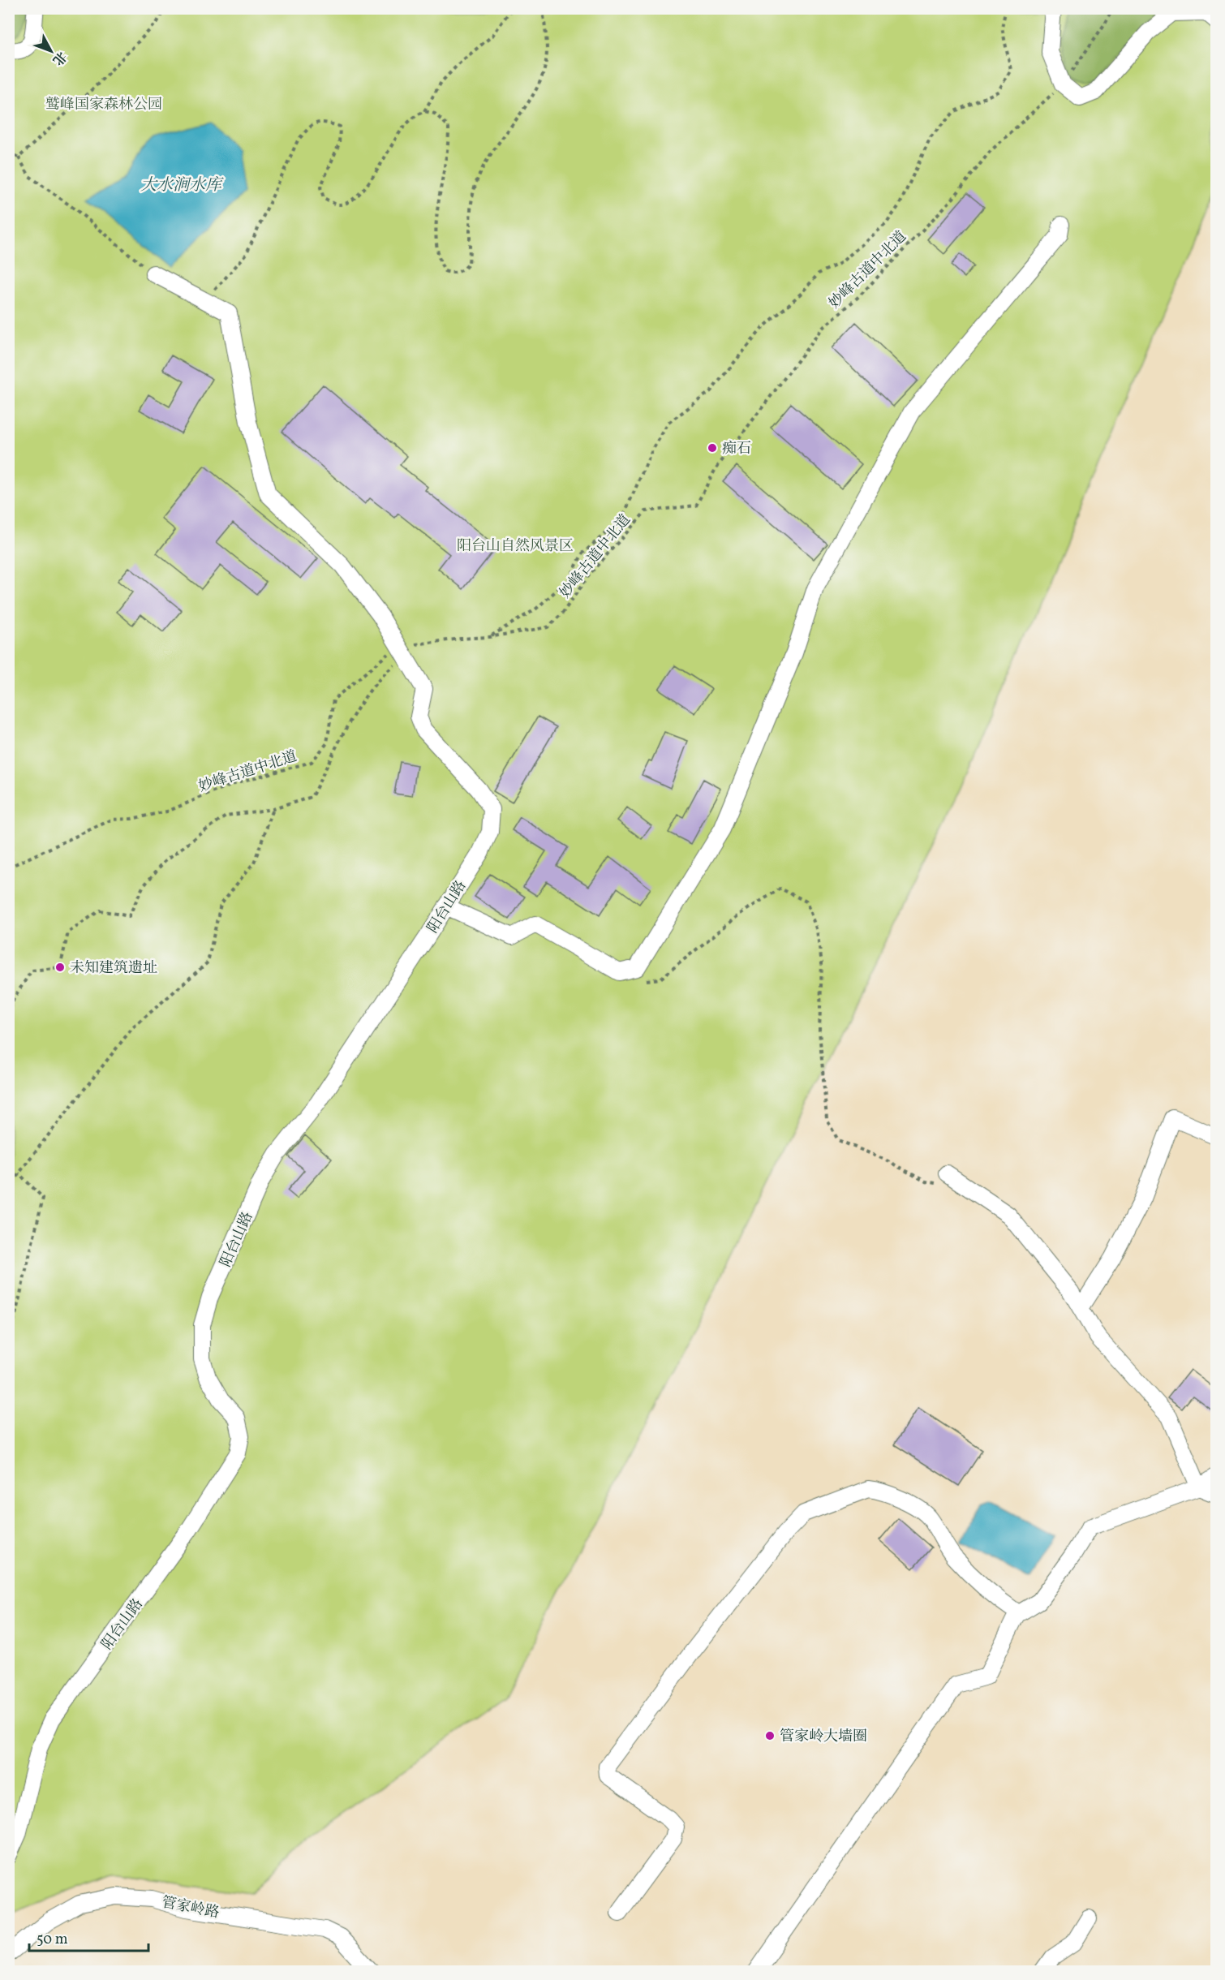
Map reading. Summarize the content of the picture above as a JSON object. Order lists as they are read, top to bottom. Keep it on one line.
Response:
{"streets":{"street":["阳台山路","管家岭路"],"path":["妙峰古道中北道"]},"crossings":[["妙峰古道中北道","阳台山路"]],"water":["大水涧水库"],"parks":["鹫峰国家森林公园","阳台山自然风景区"],"places":["痴石","未知建筑遗址","管家岭大墙圈"],"scale_bar":"50 m","north":"bottom right"}
